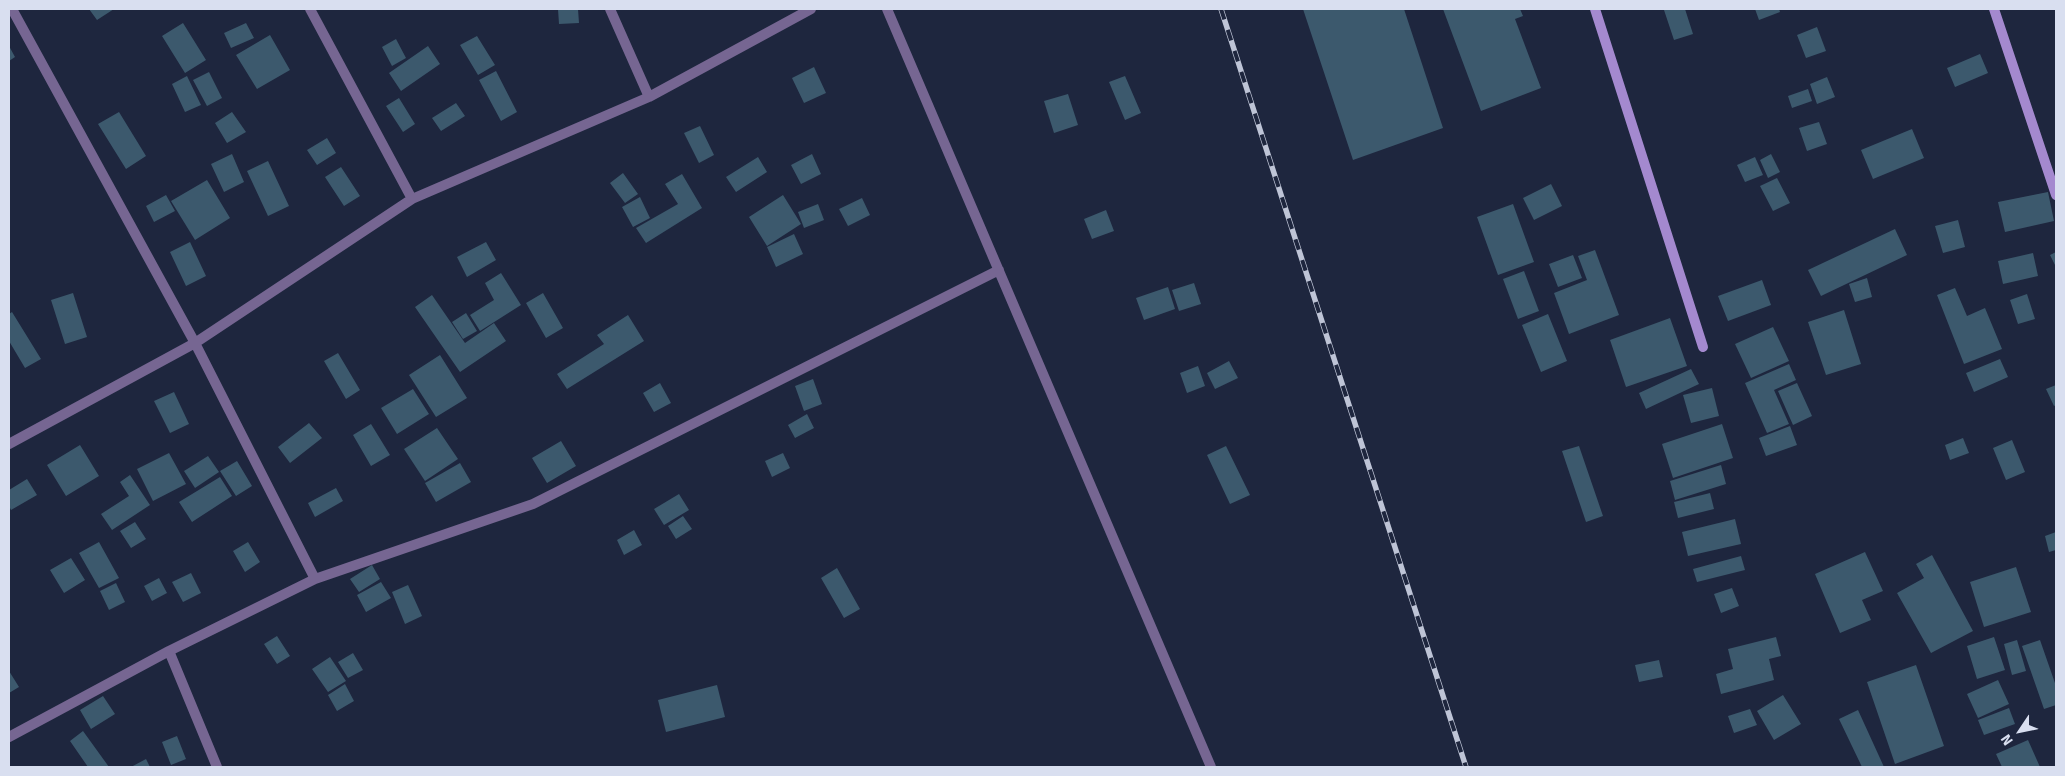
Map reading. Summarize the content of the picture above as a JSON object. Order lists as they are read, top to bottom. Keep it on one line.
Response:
{"north":"bottom left"}
